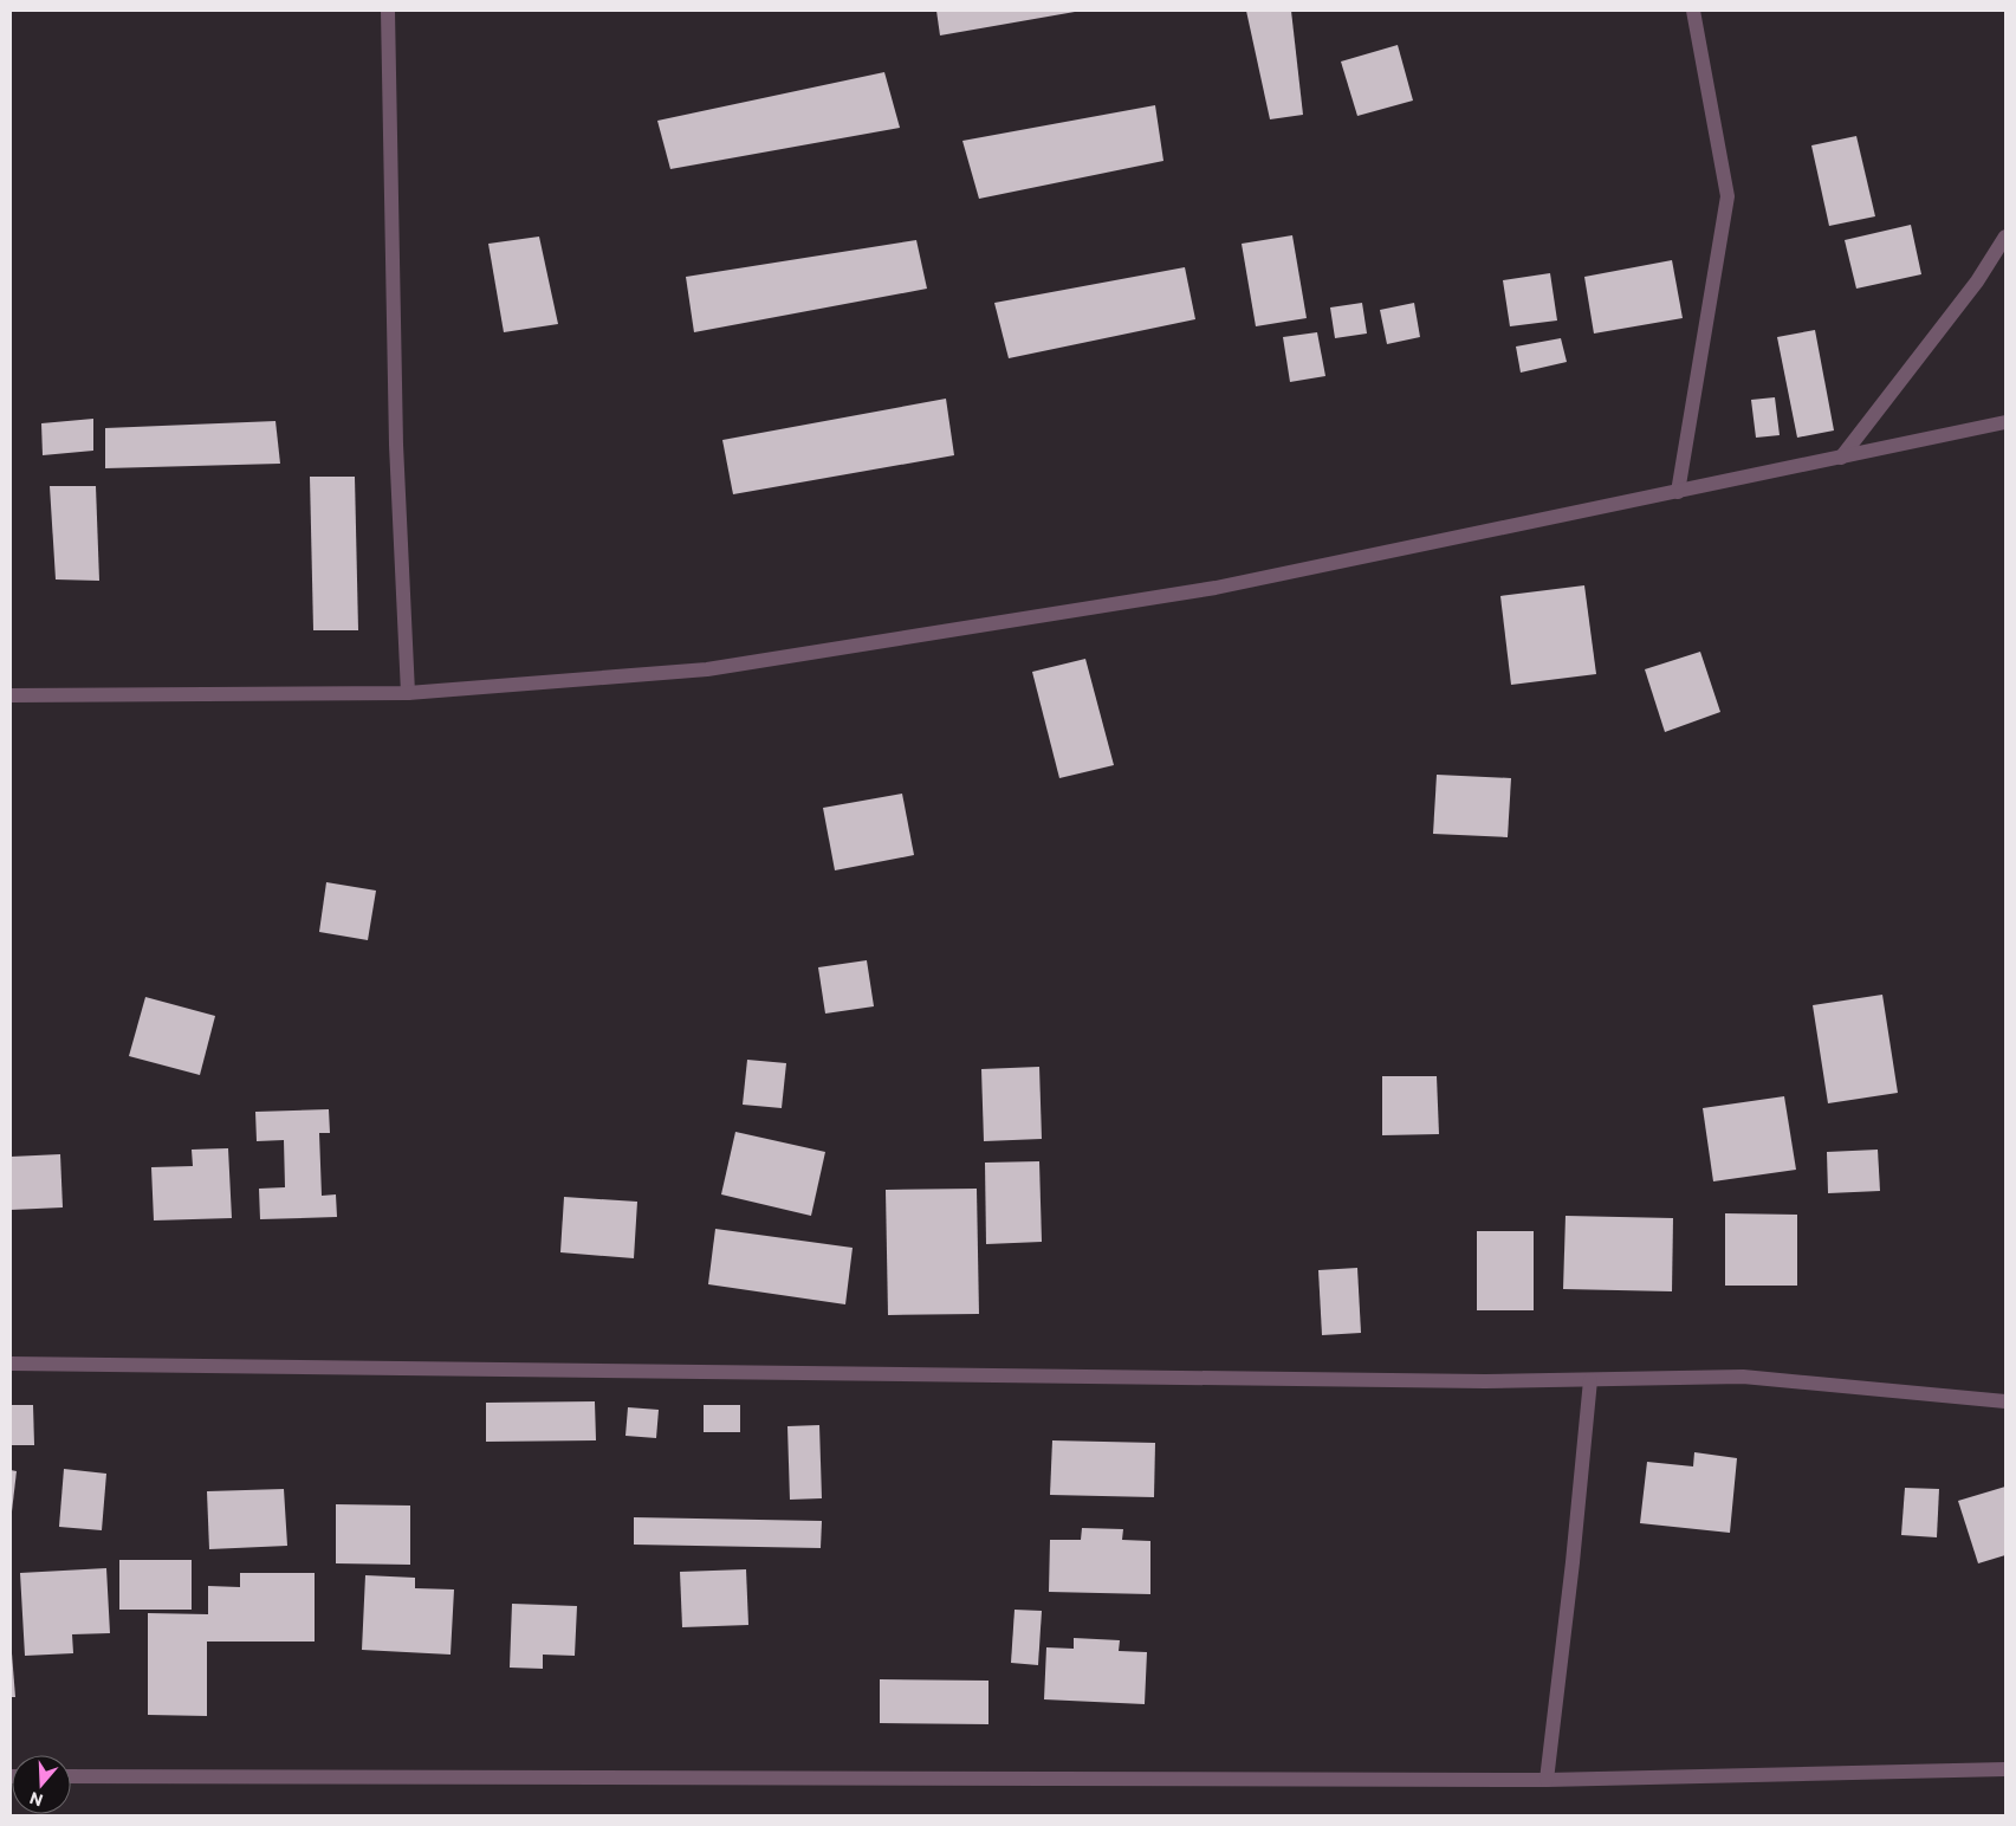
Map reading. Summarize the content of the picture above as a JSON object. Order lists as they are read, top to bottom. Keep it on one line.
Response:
{"north":"bottom"}
